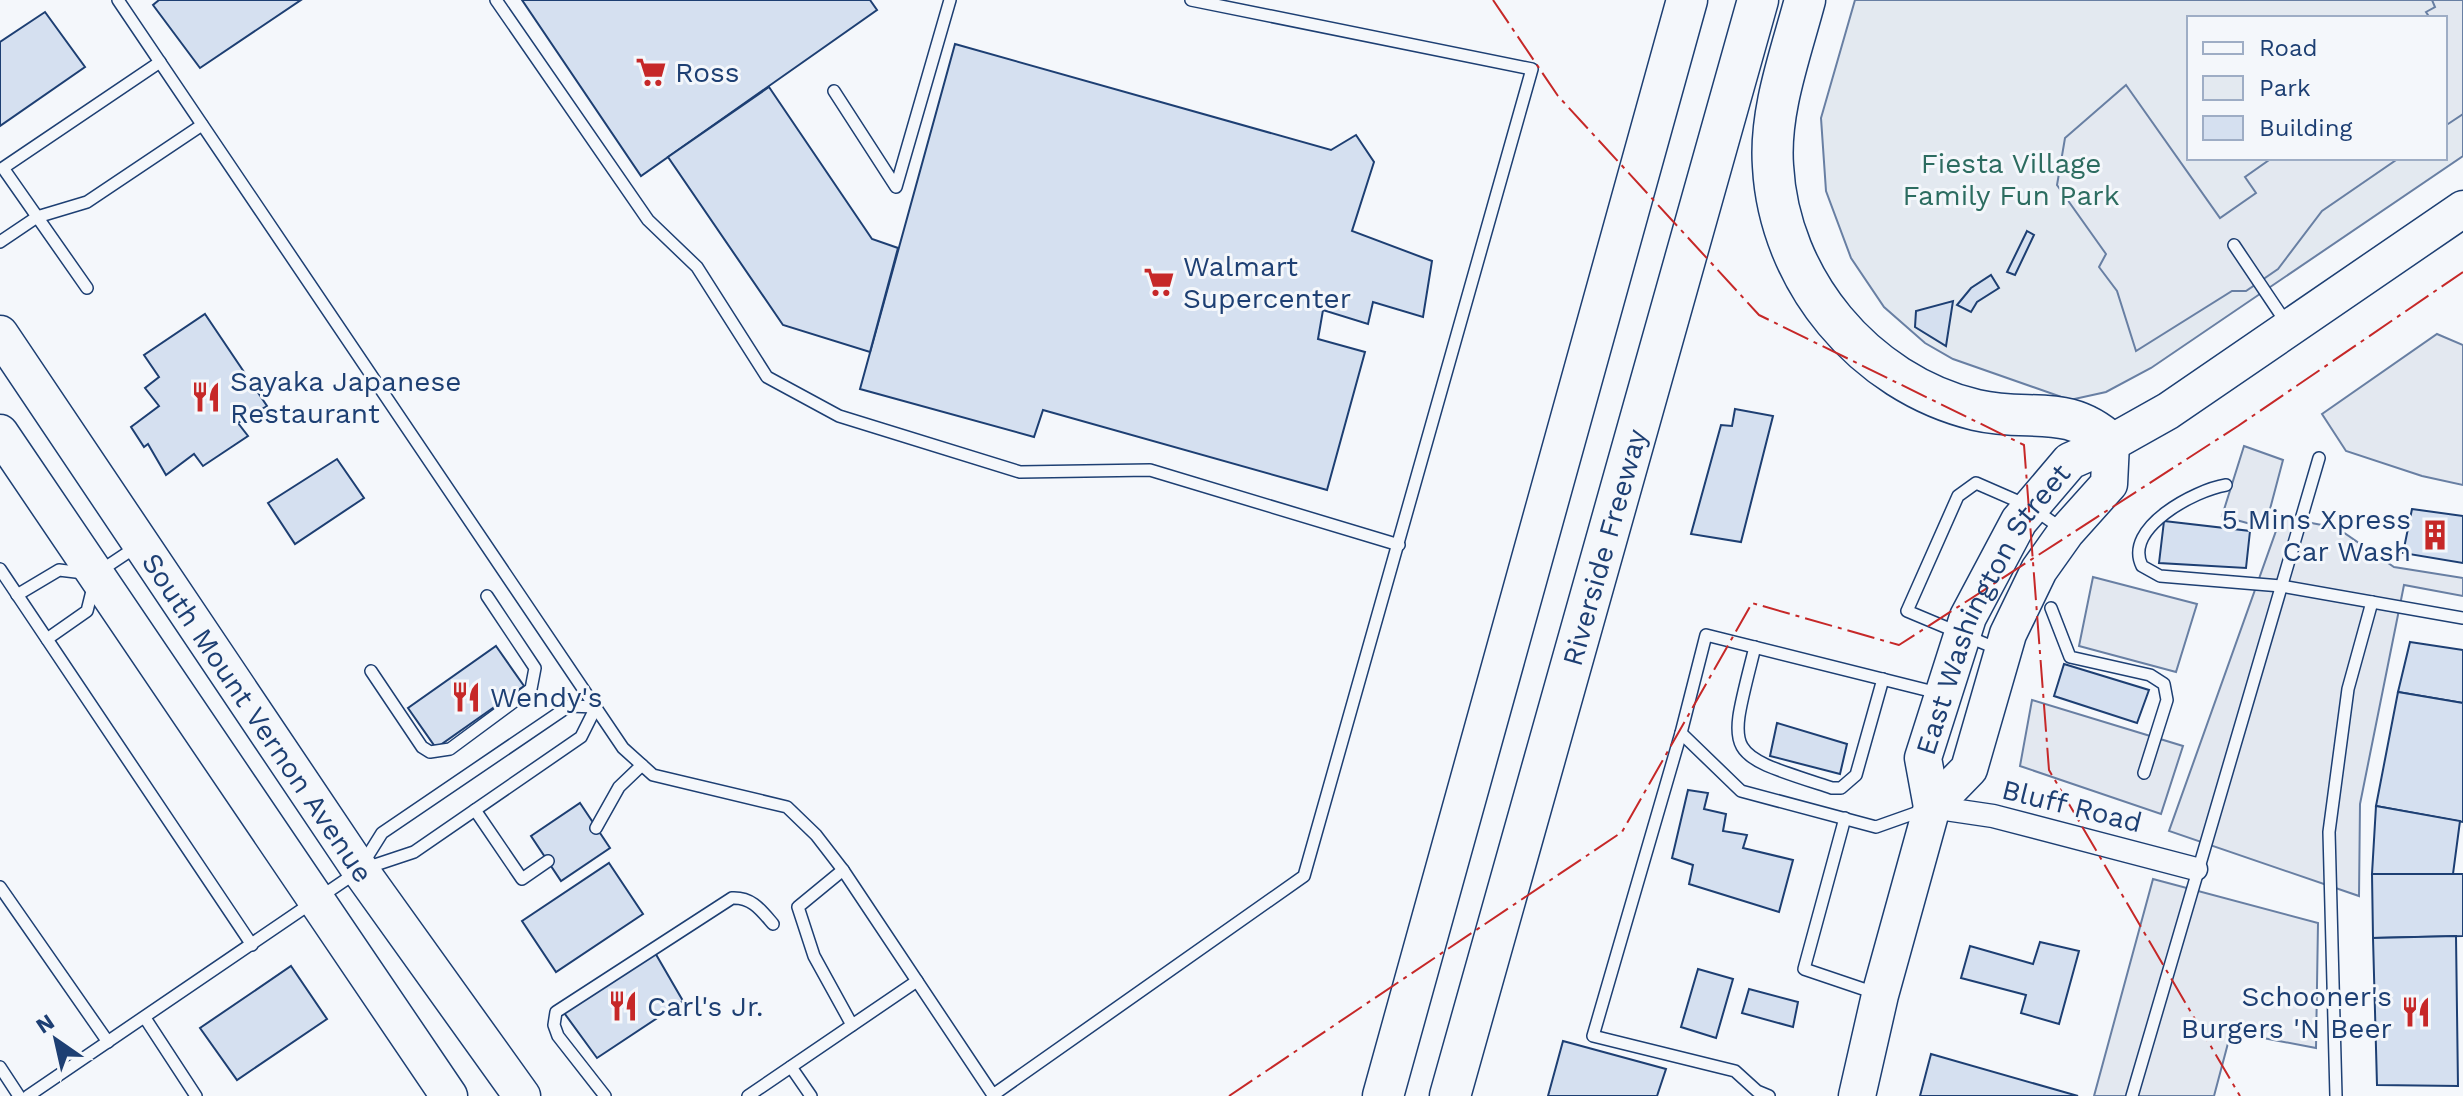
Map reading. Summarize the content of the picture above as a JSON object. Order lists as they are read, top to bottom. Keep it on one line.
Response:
{"streets":{"highway":["Riverside Freeway"],"main road":["East Washington Street","South Mount Vernon Avenue"],"street":["Bluff Road"]},"crossings":[["East Washington Street","Bluff Road"]],"parks":["Fiesta Village Family Fun Park"],"places":{"supermarket":["Ross","Walmart Supercenter"],"restaurant":["Sayaka Japanese Restaurant","Wendy's","Carl's Jr.","Schooner's Burgers 'N Beer"],"building":["5 Mins Xpress Car Wash"]},"legend":["Road","Park","Building"],"north":"top left"}
